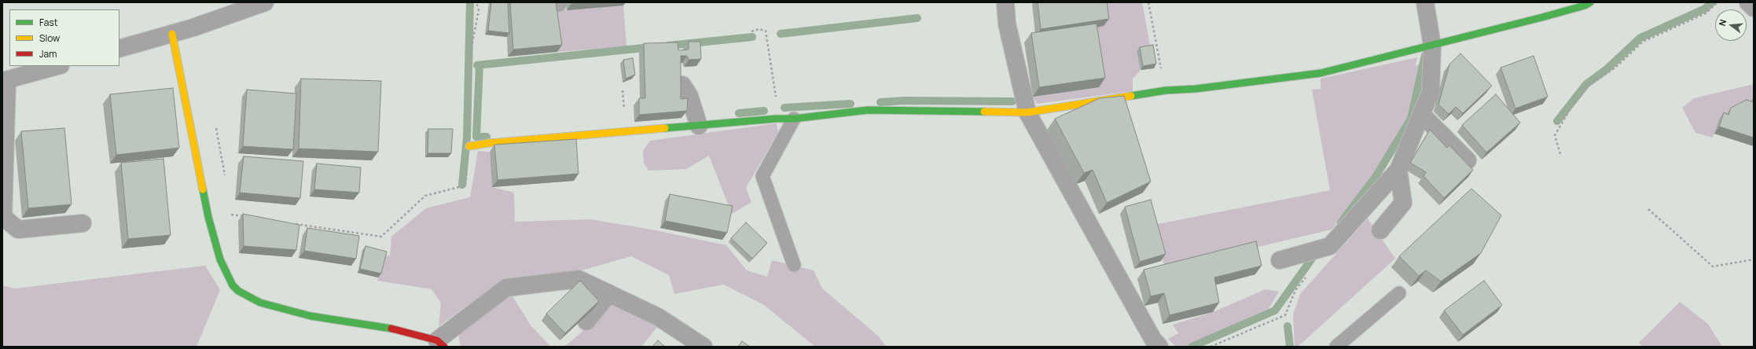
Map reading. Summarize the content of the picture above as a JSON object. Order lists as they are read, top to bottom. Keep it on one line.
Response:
{"legend":["Fast","Slow","Jam"],"north":"left"}
